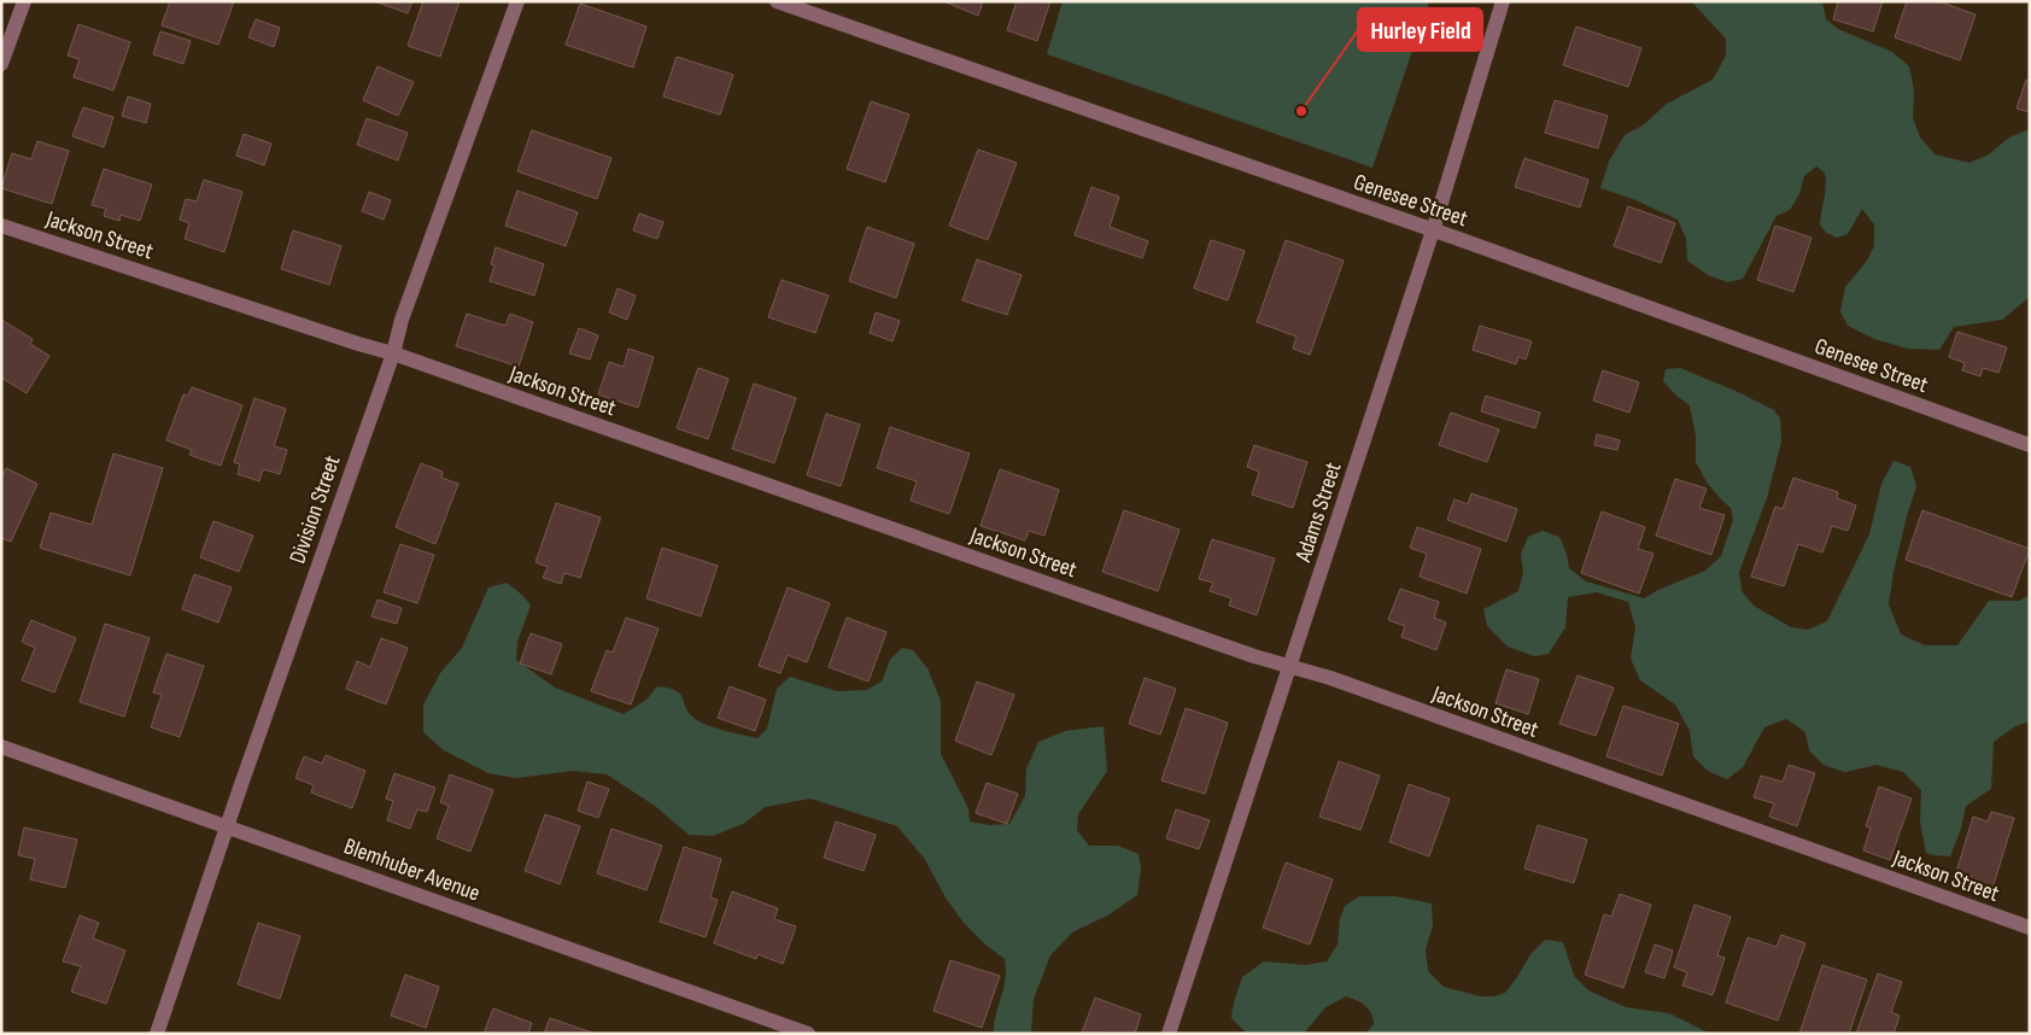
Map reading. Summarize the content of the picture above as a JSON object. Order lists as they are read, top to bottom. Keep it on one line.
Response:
{"streets":{"street":["Genesee Street","Jackson Street","Division Street","Adams Street","Blemhuber Avenue"]},"crossings":[["Genesee Street","Adams Street"],["Jackson Street","Division Street"],["Jackson Street","Adams Street"],["Division Street","Blemhuber Avenue"]],"places":["Hurley Field"]}
